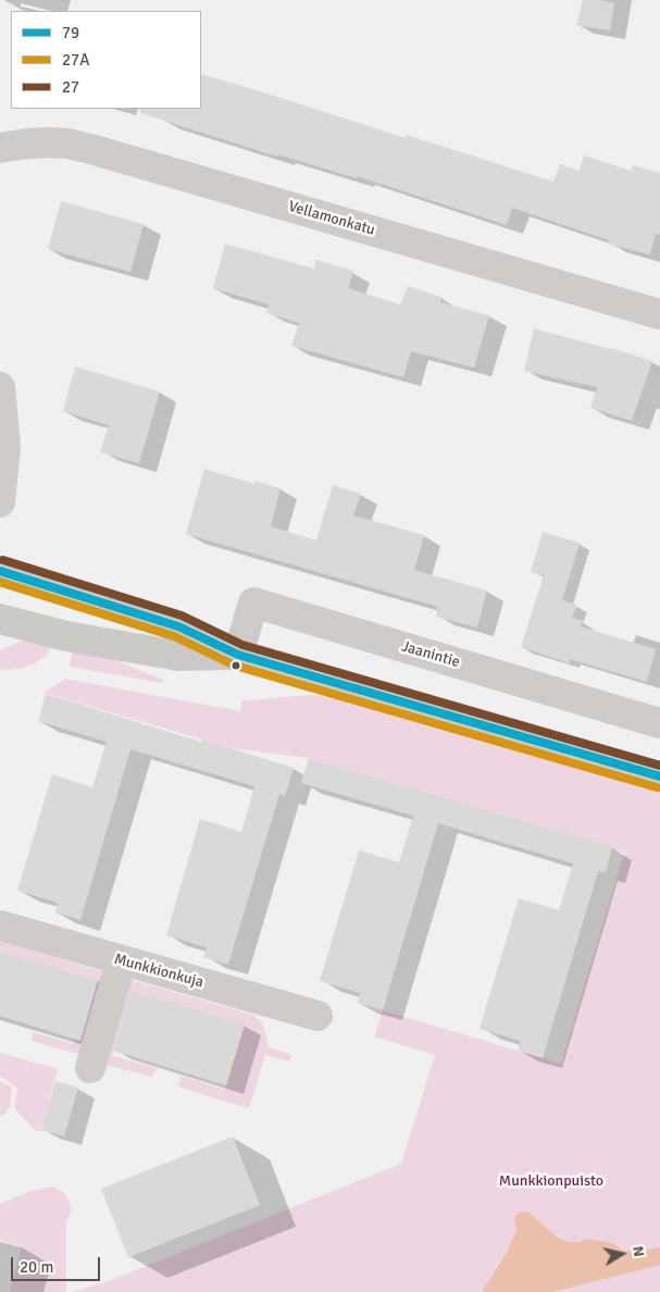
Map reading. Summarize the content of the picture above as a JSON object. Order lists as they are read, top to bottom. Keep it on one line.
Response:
{"streets":{"street":["Vellamonkatu","Jaanintie","Munkkionkuja"]},"parks":["Munkkionpuisto"],"lines":["transit line 27","transit line 79","transit line 27A"],"legend":["79","27A","27"],"scale_bar":"20 m","north":"right"}
